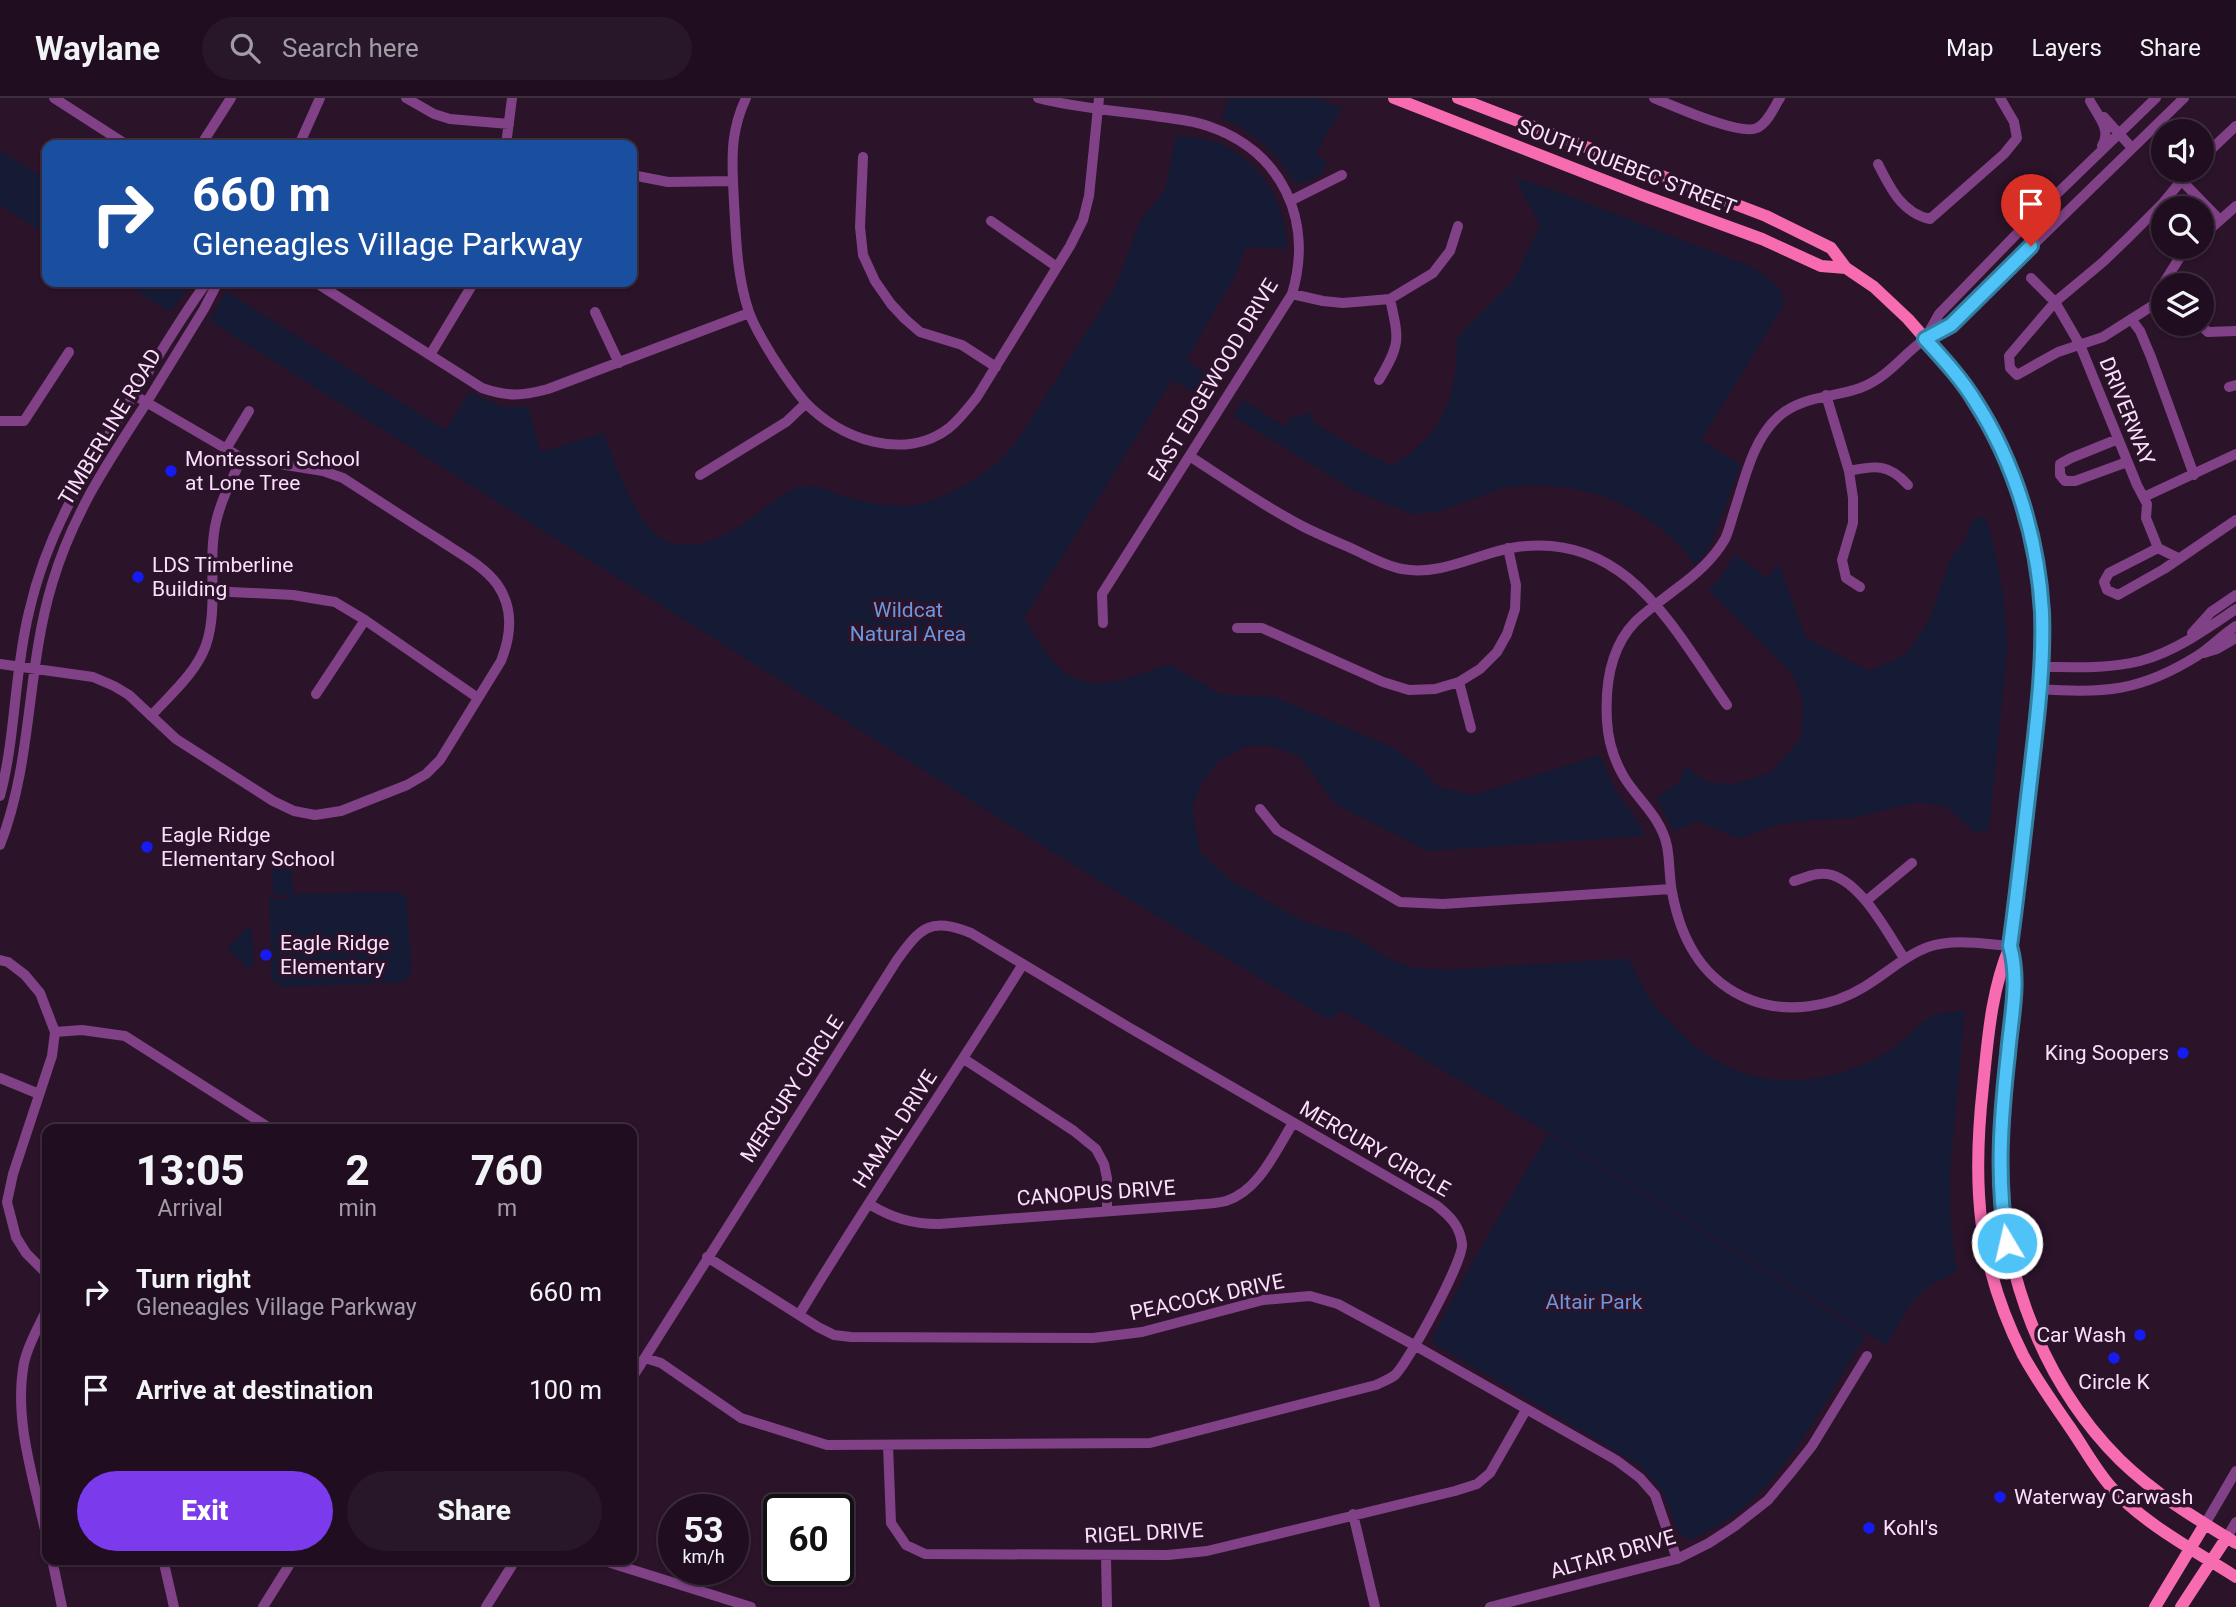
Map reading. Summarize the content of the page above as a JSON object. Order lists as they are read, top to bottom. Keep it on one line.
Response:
{"streets":{"main road":["SOUTH QUEBEC STREET"],"street":["EAST EDGEWOOD DRIVE","DRIVERWAY","TIMBERLINE ROAD","MERCURY CIRCLE","HAMAL DRIVE","CANOPUS DRIVE","PEACOCK DRIVE","RIGEL DRIVE","ALTAIR DRIVE"]},"crossings":[["MERCURY CIRCLE","HAMAL DRIVE"],["MERCURY CIRCLE","CANOPUS DRIVE"],["MERCURY CIRCLE","PEACOCK DRIVE"],["MERCURY CIRCLE","RIGEL DRIVE"],["HAMAL DRIVE","CANOPUS DRIVE"],["HAMAL DRIVE","PEACOCK DRIVE"],["PEACOCK DRIVE","RIGEL DRIVE"],["PEACOCK DRIVE","ALTAIR DRIVE"]],"parks":["Wildcat Natural Area","Altair Park"],"places":["Montessori School at Lone Tree","LDS Timberline Building","Eagle Ridge Elementary School","Eagle Ridge Elementary","King Soopers","Car Wash","Circle K","Waterway Carwash","Kohl's"],"page":{"header":"Waylane","search":"Search here","nav":["Map","Layers","Share"],"turn":["660 m","Gleneagles Village Parkway"],"eta":["13:05","Arrival","2","min","760","m"],"list":[{"name":"Turn right","note":"Gleneagles Village Parkway","value":"660 m"},{"name":"Arrive at destination","value":"100 m"}],"buttons":["Exit","Share"],"speed":"53 km/h","limit":"60"}}
